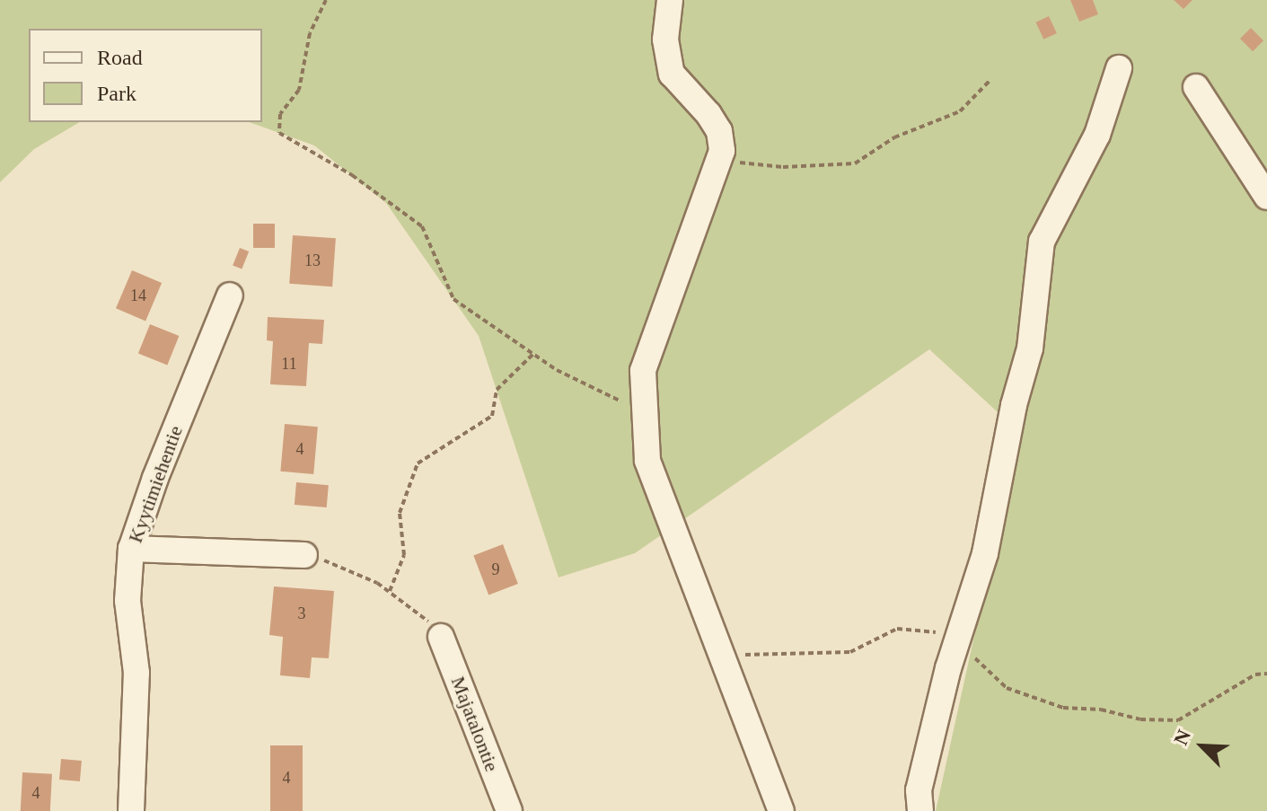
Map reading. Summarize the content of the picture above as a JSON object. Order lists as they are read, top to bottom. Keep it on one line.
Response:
{"streets":{"street":["Kyytimiehentie","Majatalontie"]},"house_numbers":["13","14","11","4","9","3","4","4"],"legend":["Road","Park"],"north":"top left"}
